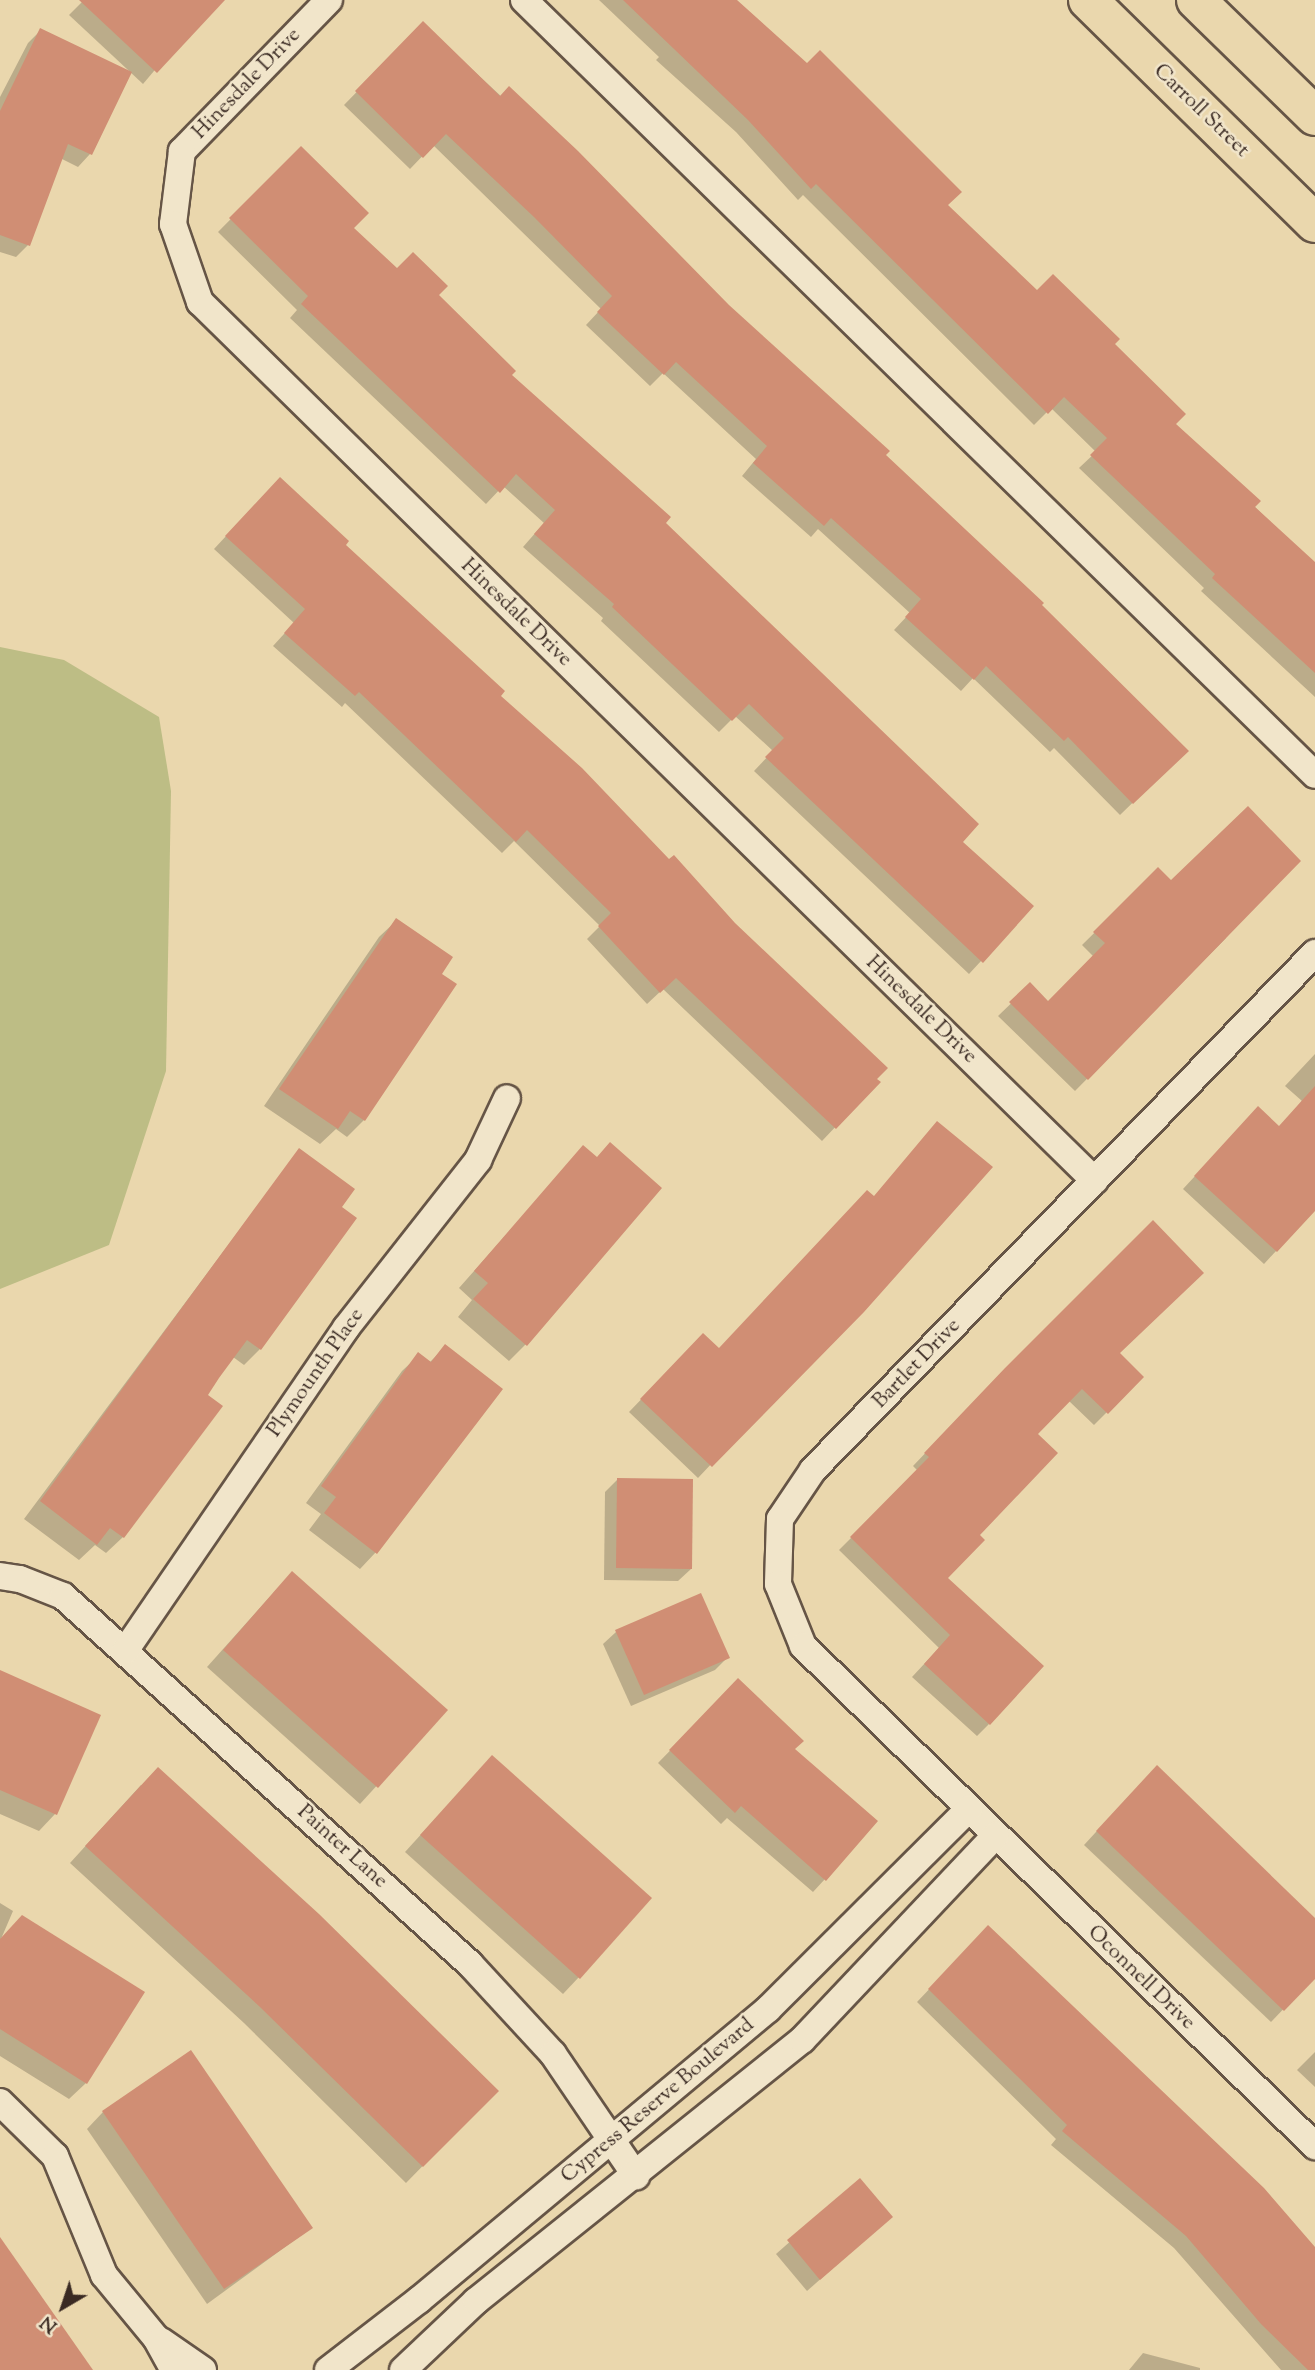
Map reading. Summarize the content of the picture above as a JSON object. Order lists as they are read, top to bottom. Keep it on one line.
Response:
{"streets":{"main road":["Carroll Street"],"street":["Hinesdale Drive","Bartlet Drive","Plymounth Place","Painter Lane","Oconnell Drive","Cypress Reserve Boulevard"]},"crossings":[["Hinesdale Drive","Bartlet Drive"],["Bartlet Drive","Oconnell Drive"],["Bartlet Drive","Cypress Reserve Boulevard"],["Plymounth Place","Painter Lane"],["Painter Lane","Cypress Reserve Boulevard"],["Oconnell Drive","Cypress Reserve Boulevard"]],"north":"bottom left"}
